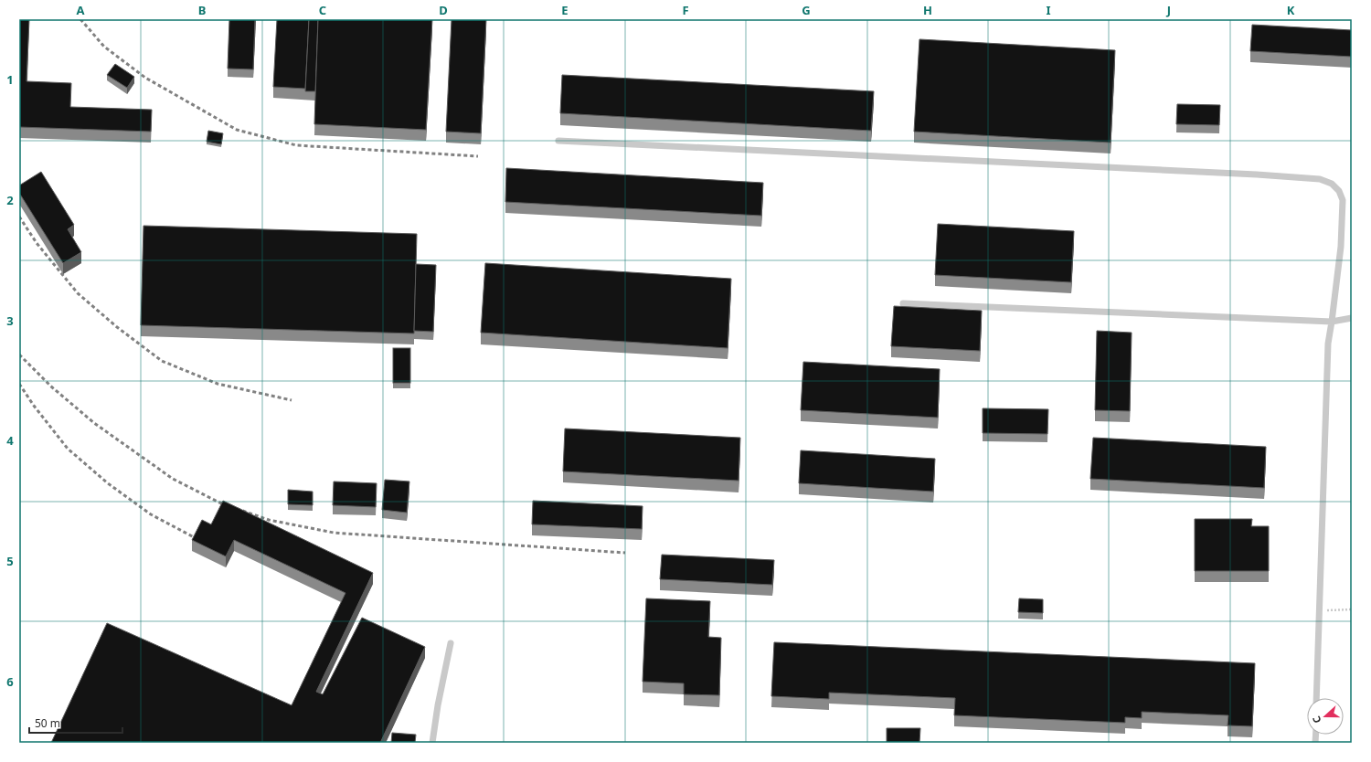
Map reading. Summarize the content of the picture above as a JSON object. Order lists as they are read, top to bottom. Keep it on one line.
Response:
{"scale_bar":"50 m","north":"left","grid":{"columns":["A","B","C","D","E","F","G","H","I","J","K"],"rows":["1","2","3","4","5","6"]}}
